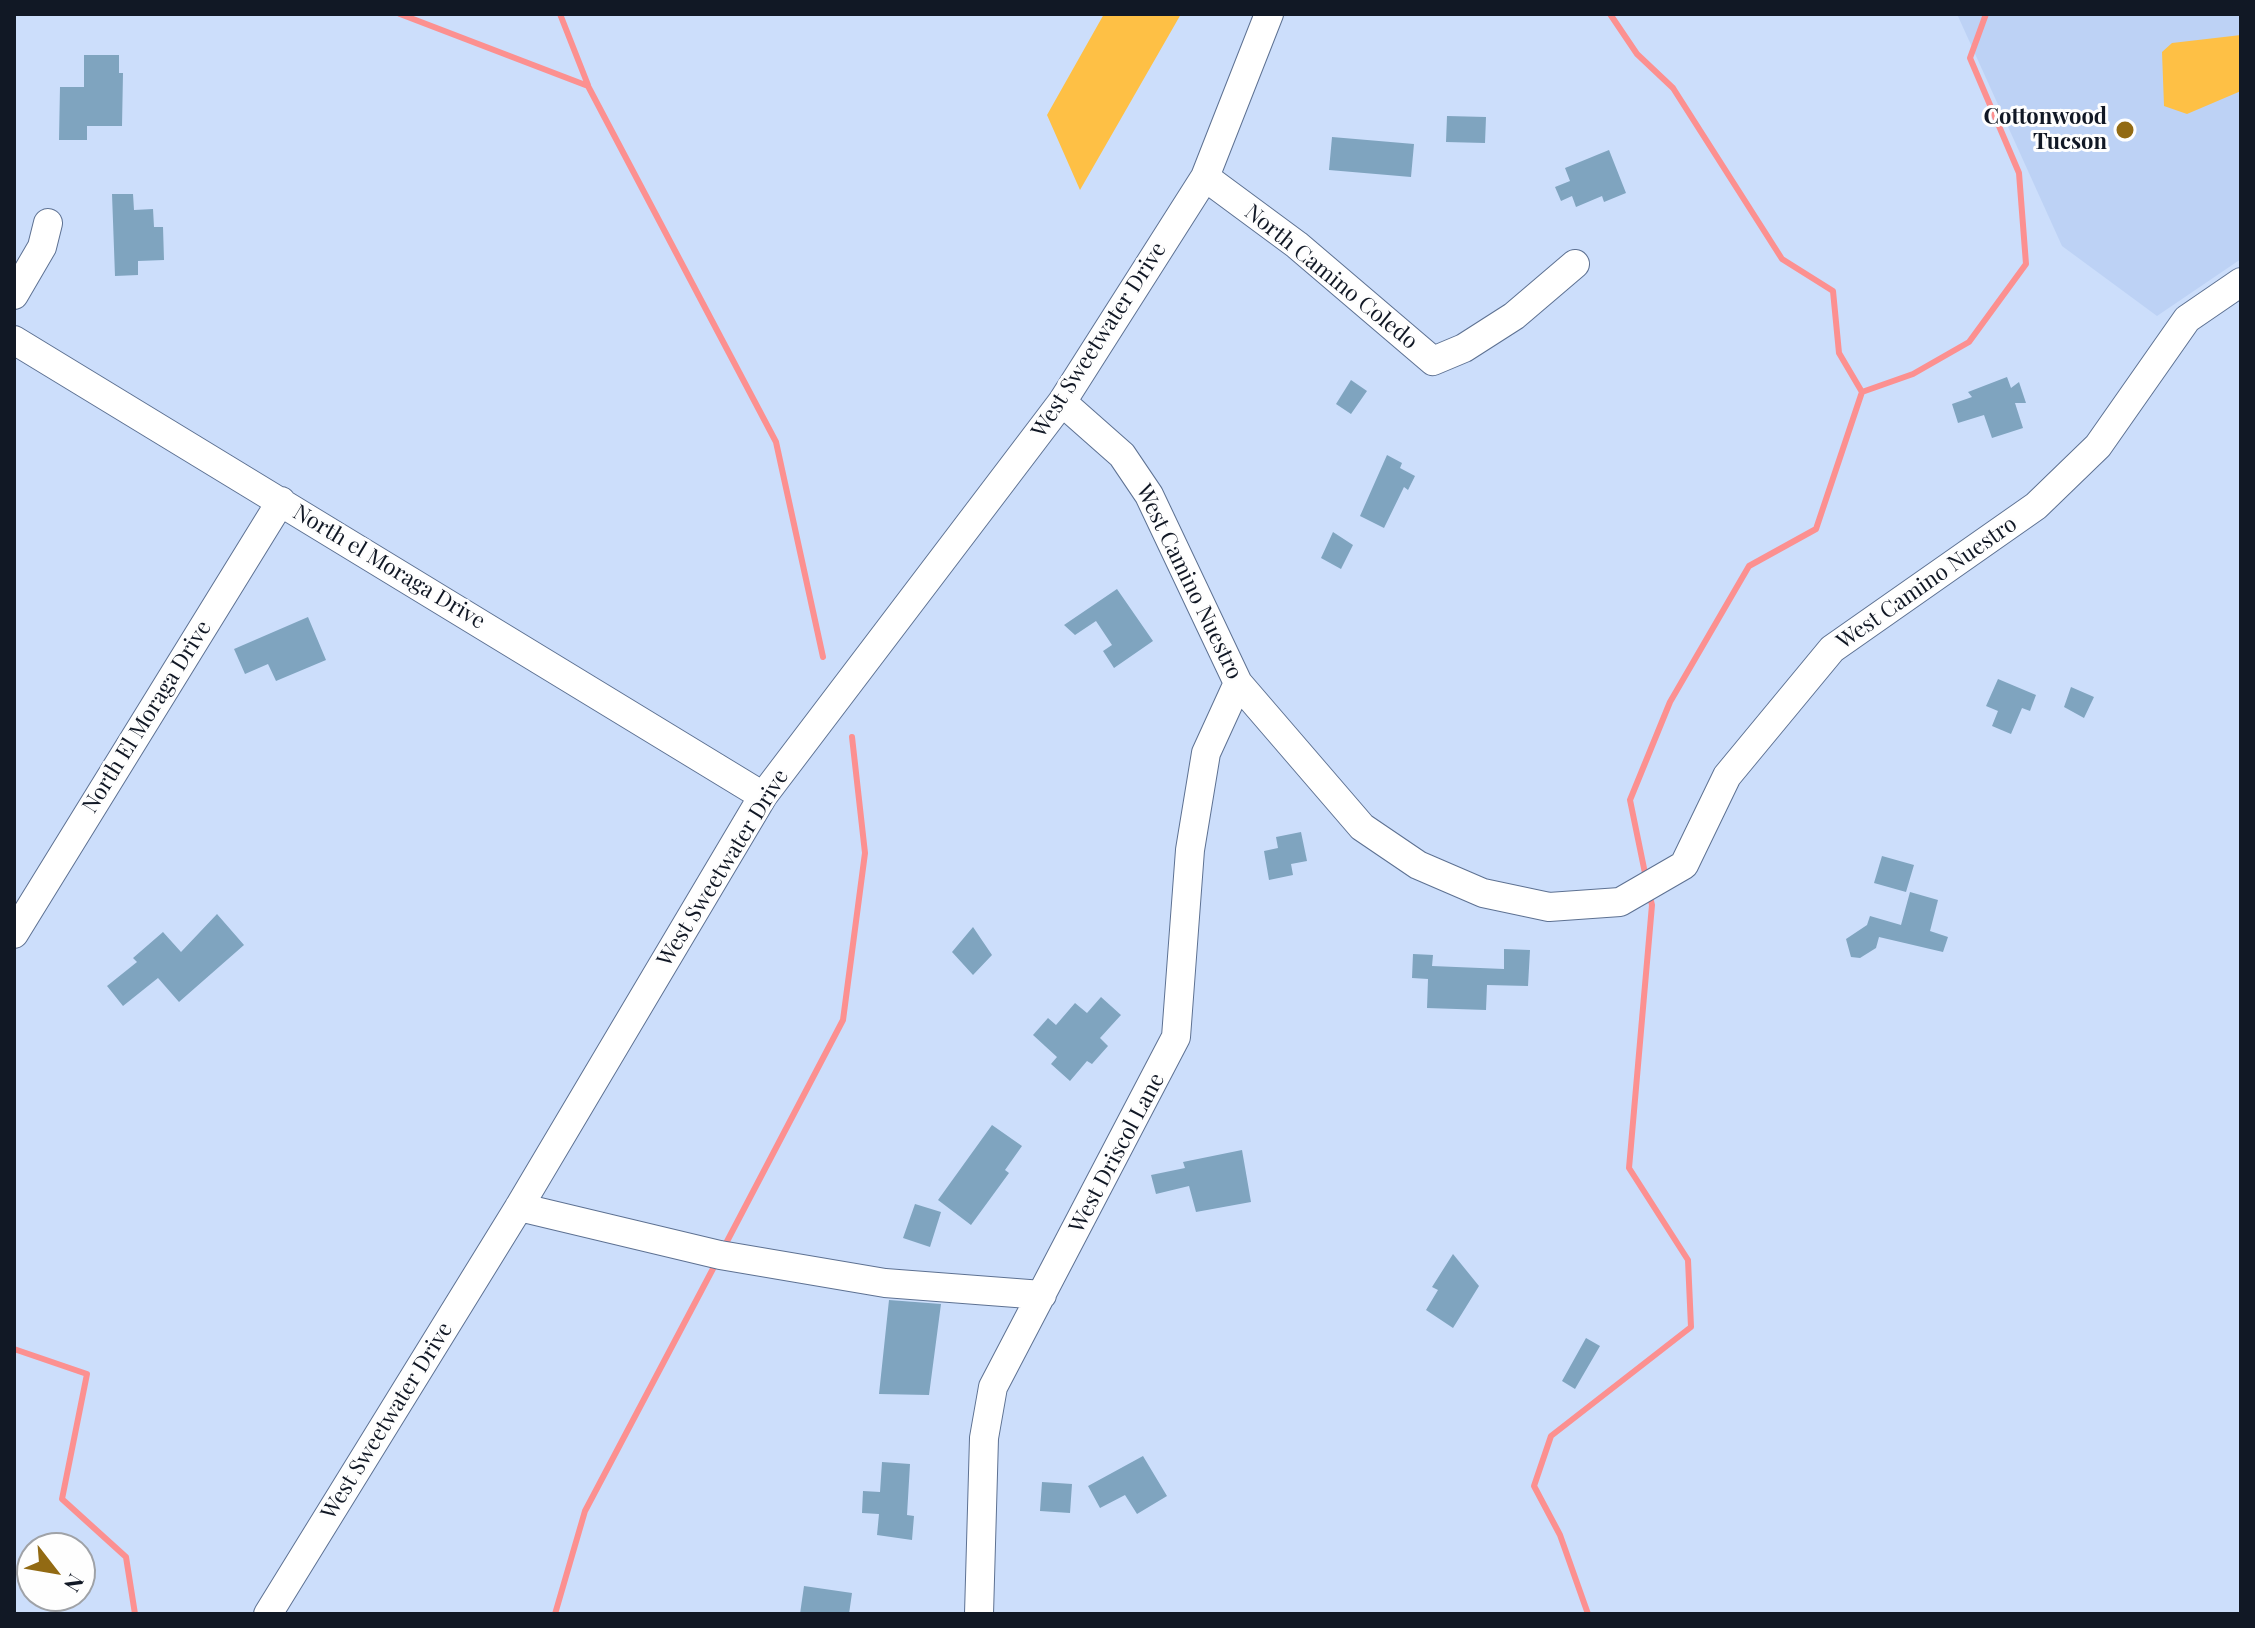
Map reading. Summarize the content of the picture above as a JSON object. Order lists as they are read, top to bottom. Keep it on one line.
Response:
{"streets":{"street":["North Camino Coledo","West Sweetwater Drive","North el Moraga Drive","West Camino Nuestro","North El Moraga Drive","West Driscol Lane"]},"crossings":[["North Camino Coledo","West Sweetwater Drive"],["West Sweetwater Drive","North el Moraga Drive"],["West Sweetwater Drive","West Camino Nuestro"],["North el Moraga Drive","North El Moraga Drive"],["West Camino Nuestro","West Driscol Lane"]],"places":["Cottonwood Tucson"],"north":"bottom right"}
